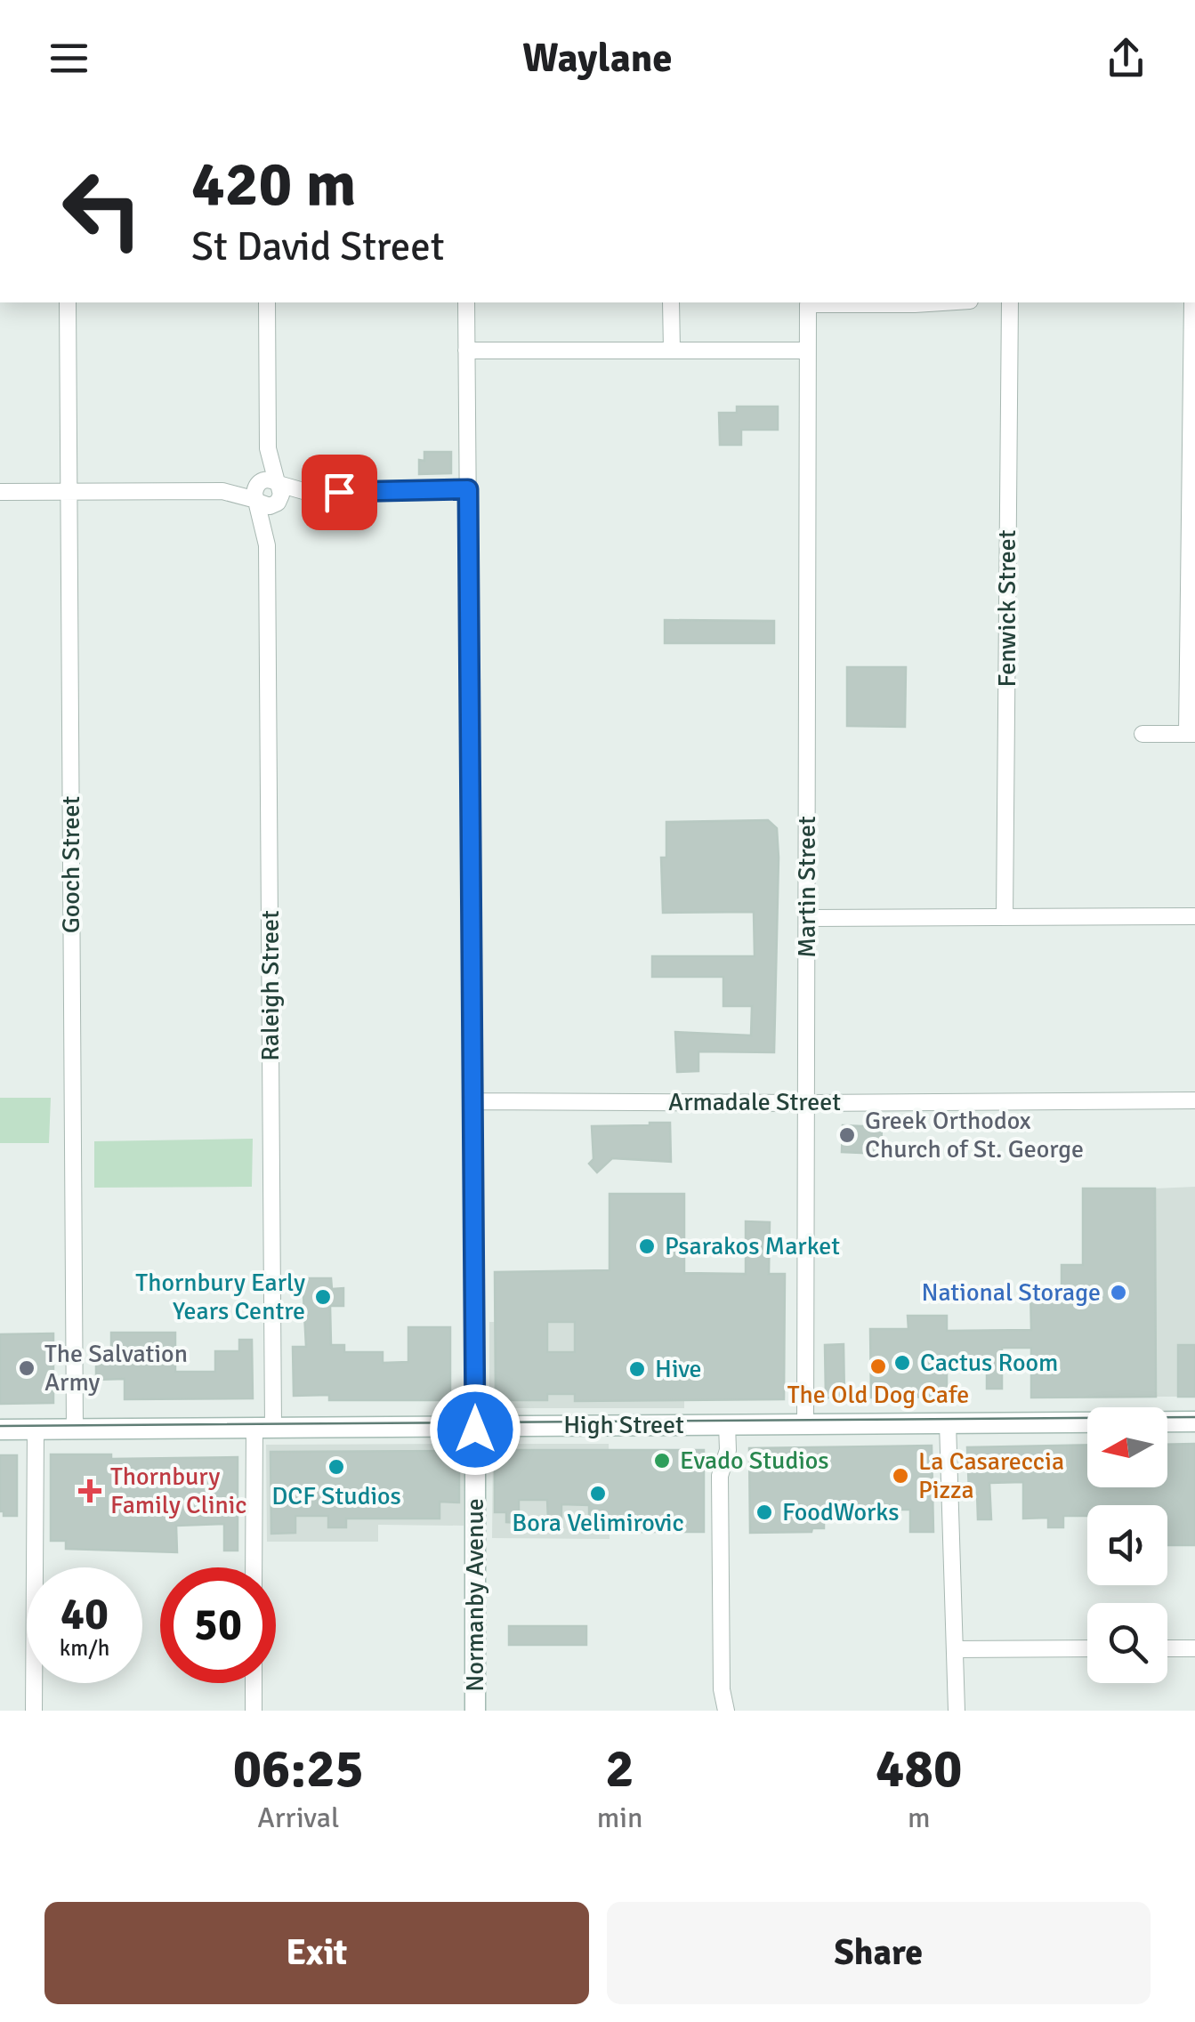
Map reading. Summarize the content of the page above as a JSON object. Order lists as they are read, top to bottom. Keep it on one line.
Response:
{"streets":{"main road":["High Street","Normanby Avenue"],"street":["Fenwick Street","Gooch Street","Martin Street","Raleigh Street","Armadale Street"]},"crossings":[["Gooch Street","High Street"],["Martin Street","Armadale Street"],["Martin Street","High Street"],["Raleigh Street","High Street"],["High Street","Normanby Avenue"]],"places":{"other":["Greek Orthodox Church of St. George","Psarakos Market","National Storage","Thornbury Early Years Centre","Cactus Room","The Old Dog Cafe","The Salvation Army","Hive","Evado Studios","DCF Studios","La Casareccia Pizza","Bora Velimirovic","FoodWorks"],"health":["Thornbury Family Clinic"]},"north":"left","page":{"header":"Waylane","turn":["420 m","St David Street"],"speed":"40 km/h","limit":"50","eta":["06:25","Arrival","2","min","480","m"],"buttons":["Exit","Share"]}}
